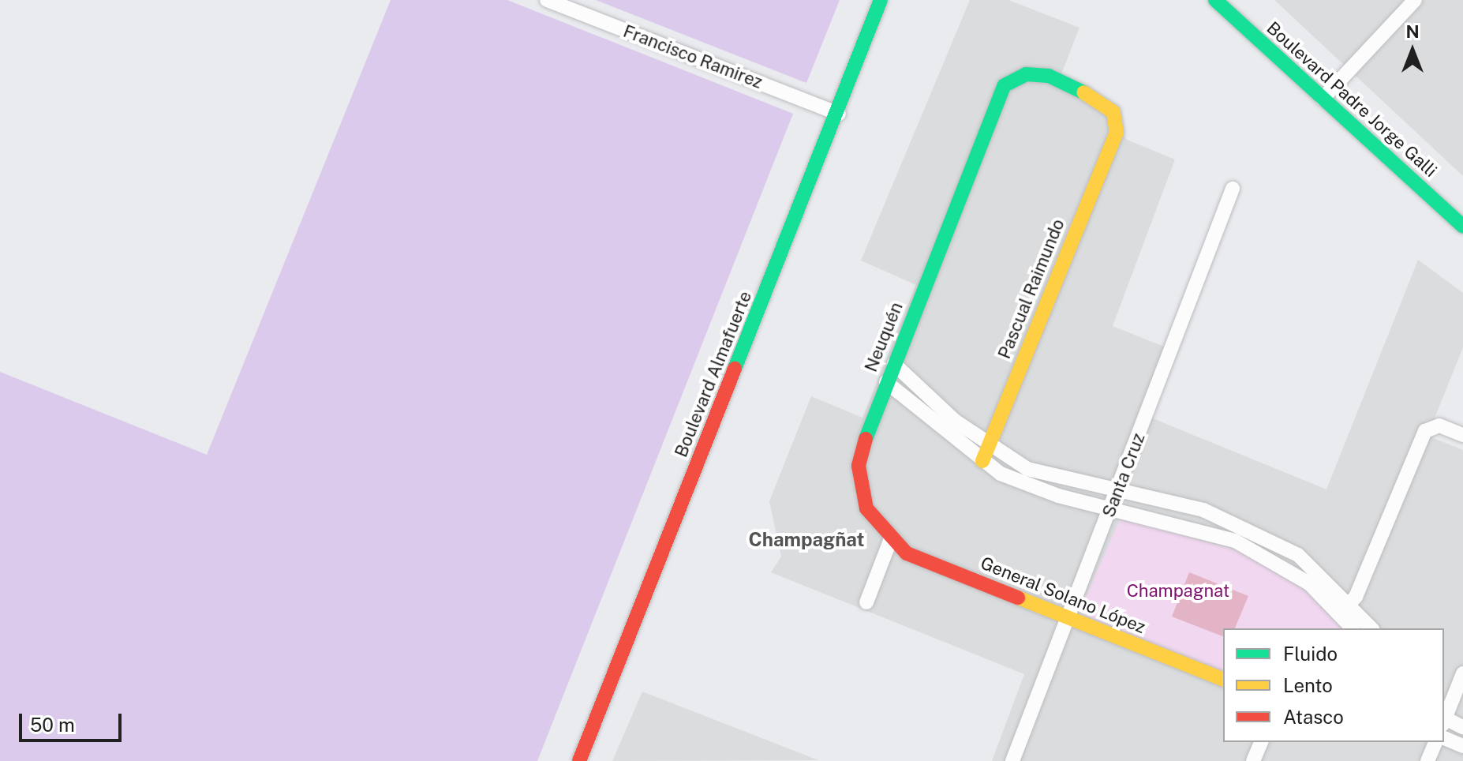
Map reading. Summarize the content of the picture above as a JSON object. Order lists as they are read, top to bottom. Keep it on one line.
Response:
{"streets":{"street":["Francisco Ramirez","Boulevard Padre Jorge Galli","Pascual Raimundo","Neuquén","Boulevard Almafuerte","Santa Cruz","General Solano López"]},"crossings":[["Francisco Ramirez","Boulevard Almafuerte"],["Pascual Raimundo","Neuquén"],["Neuquén","General Solano López"],["Santa Cruz","General Solano López"]],"districts":["Champagñat"],"parks":["Champagnat"],"legend":["Fluido","Lento","Atasco"],"scale_bar":"50 m","north":"top"}
